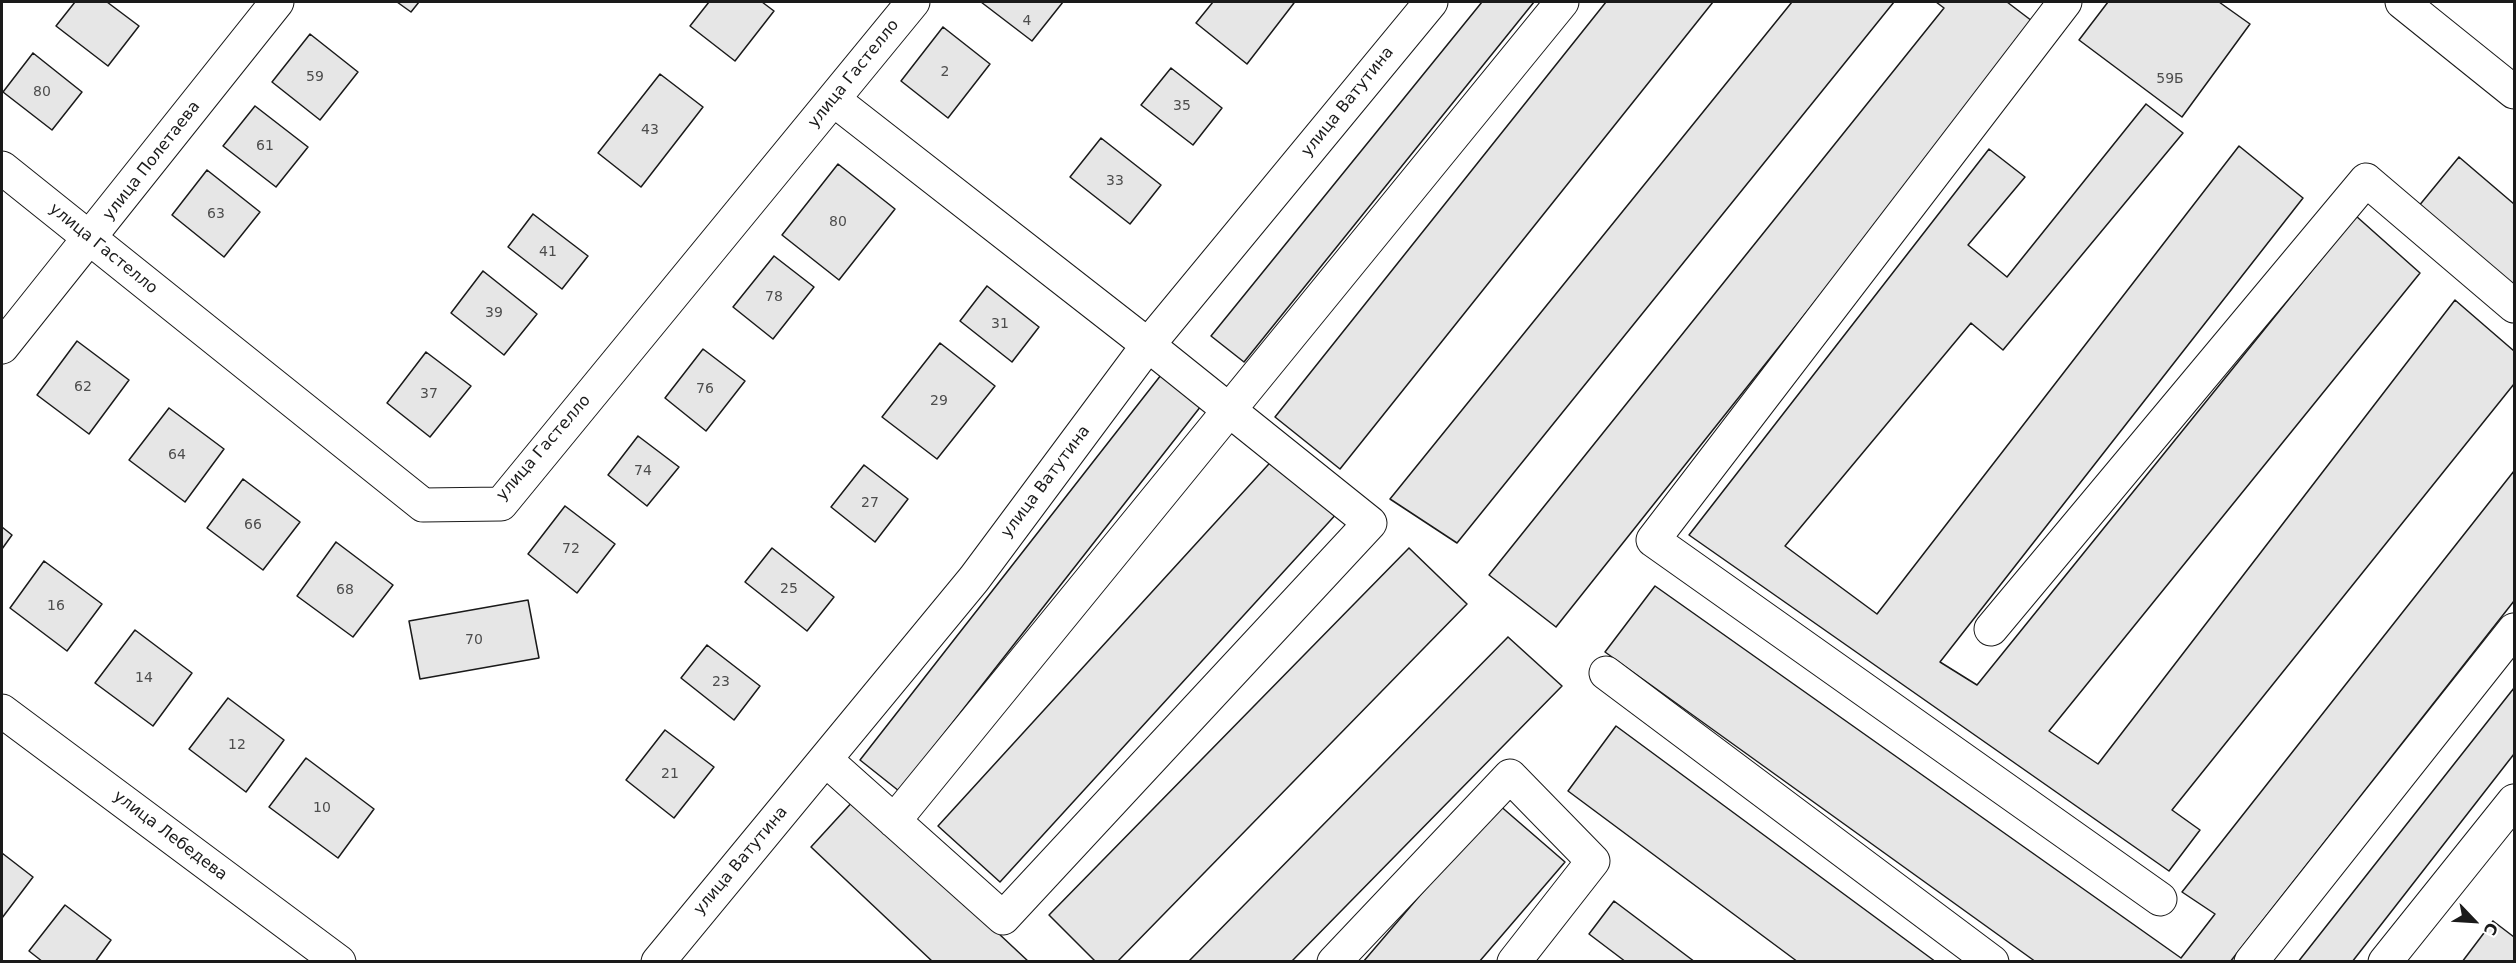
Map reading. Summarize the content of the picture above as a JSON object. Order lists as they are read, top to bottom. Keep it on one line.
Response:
{"streets":{"street":["улица Гастелло","улица Ватутина","улица Полетаева","улица Лебедева"]},"crossings":[["улица Гастелло","улица Полетаева"]],"house_numbers":["4","2","59","59Б","80","35","43","61","33","63","80","41","78","39","31","62","76","37","29","64","74","27","66","72","25","68","16","70","14","23","12","21","10"],"north":"bottom right"}
